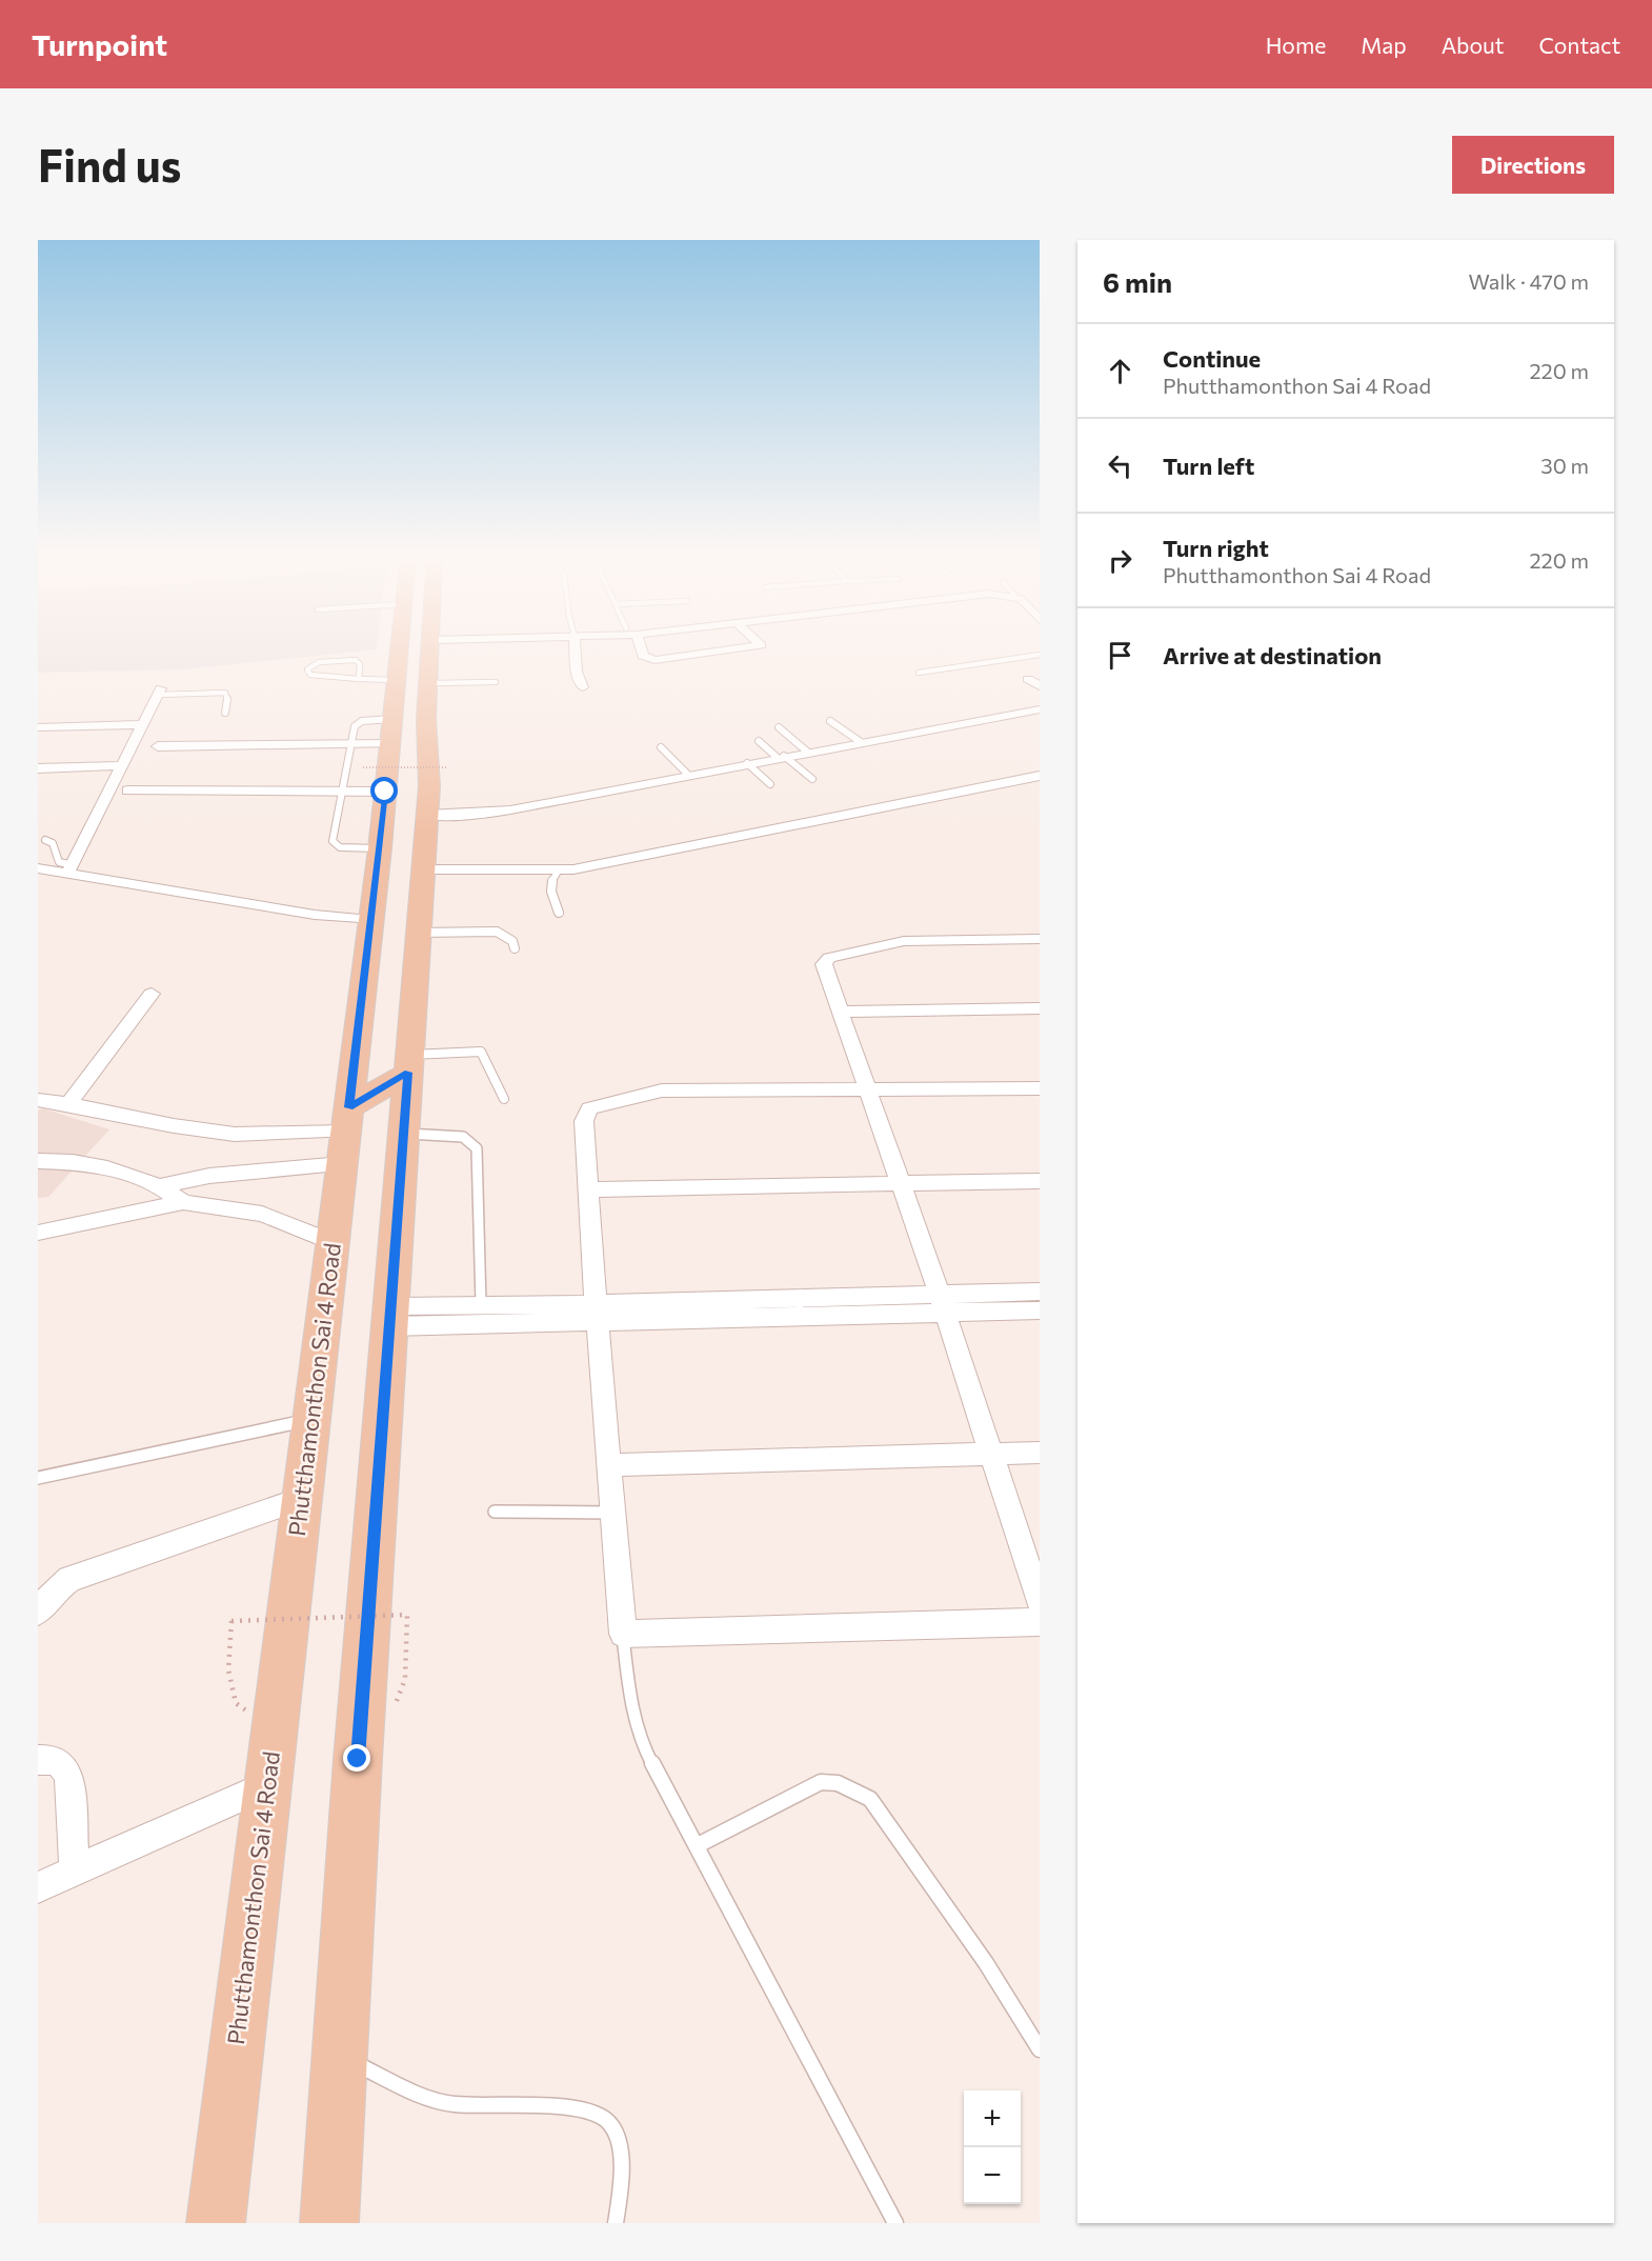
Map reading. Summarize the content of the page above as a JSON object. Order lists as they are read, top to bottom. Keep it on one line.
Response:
{"streets":{"main road":["Phutthamonthon Sai 4 Road"]},"page":{"header":"Turnpoint","nav":["Home","Map","About","Contact"],"buttons":"Directions","title":"Find us","heading":["6 min","Walk · 470 m"],"list":[["Continue","Phutthamonthon Sai 4 Road","220 m"],["Turn left","30 m"],["Turn right","Phutthamonthon Sai 4 Road","220 m"],"Arrive at destination"],"map_buttons":["+","−"]}}
